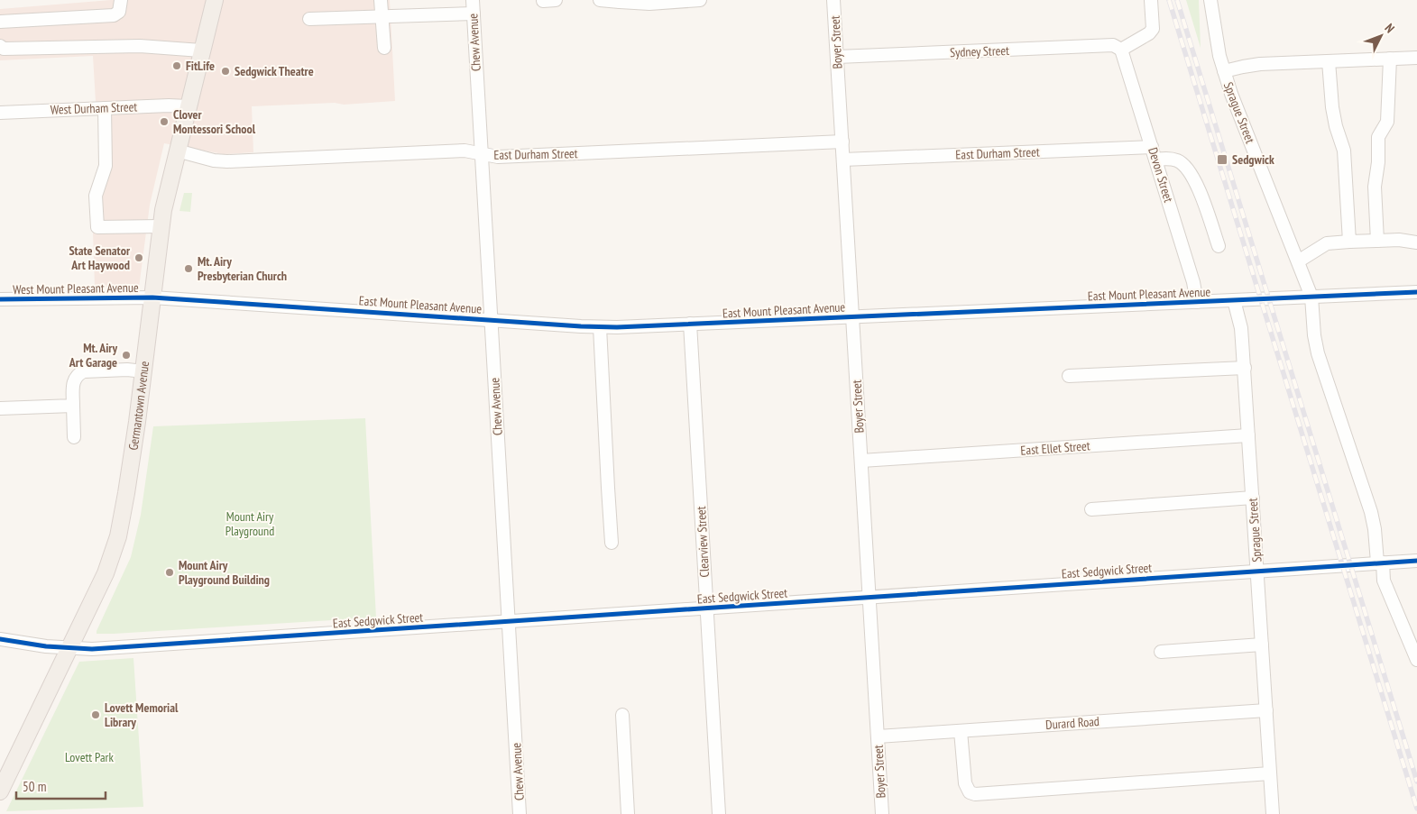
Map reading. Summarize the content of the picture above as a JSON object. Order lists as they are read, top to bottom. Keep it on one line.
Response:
{"streets":{"main road":["Germantown Avenue"],"street":["Chew Avenue","Boyer Street","Sydney Street","West Durham Street","Sprague Street","East Durham Street","Devon Street","West Mount Pleasant Avenue","East Mount Pleasant Avenue","East Ellet Street","Clearview Street","East Sedgwick Street","Durard Road"]},"crossings":[["Chew Avenue","East Durham Street"],["Chew Avenue","East Mount Pleasant Avenue"],["Chew Avenue","East Sedgwick Street"],["Boyer Street","Sydney Street"],["Boyer Street","East Durham Street"],["Boyer Street","East Mount Pleasant Avenue"],["Boyer Street","East Ellet Street"],["Boyer Street","East Sedgwick Street"],["Boyer Street","Durard Road"],["Sydney Street","Devon Street"],["West Durham Street","Germantown Avenue"],["Sprague Street","East Mount Pleasant Avenue"],["Sprague Street","East Ellet Street"],["Sprague Street","East Sedgwick Street"],["Sprague Street","Durard Road"],["East Durham Street","Devon Street"],["East Durham Street","Germantown Avenue"],["Devon Street","East Mount Pleasant Avenue"],["West Mount Pleasant Avenue","East Mount Pleasant Avenue"],["West Mount Pleasant Avenue","Germantown Avenue"],["East Mount Pleasant Avenue","Germantown Avenue"],["East Mount Pleasant Avenue","Clearview Street"],["Germantown Avenue","East Sedgwick Street"],["Clearview Street","East Sedgwick Street"]],"parks":["Mount Airy Playground","Lovett Park"],"places":{"other":["FitLife","Sedgwick Theatre","Clover Montessori School","State Senator Art Haywood","Mt. Airy Presbyterian Church","Mt. Airy Art Garage","Mount Airy Playground Building","Lovett Memorial Library"],"transit":["Sedgwick"]},"scale_bar":"50 m","north":"top right"}
